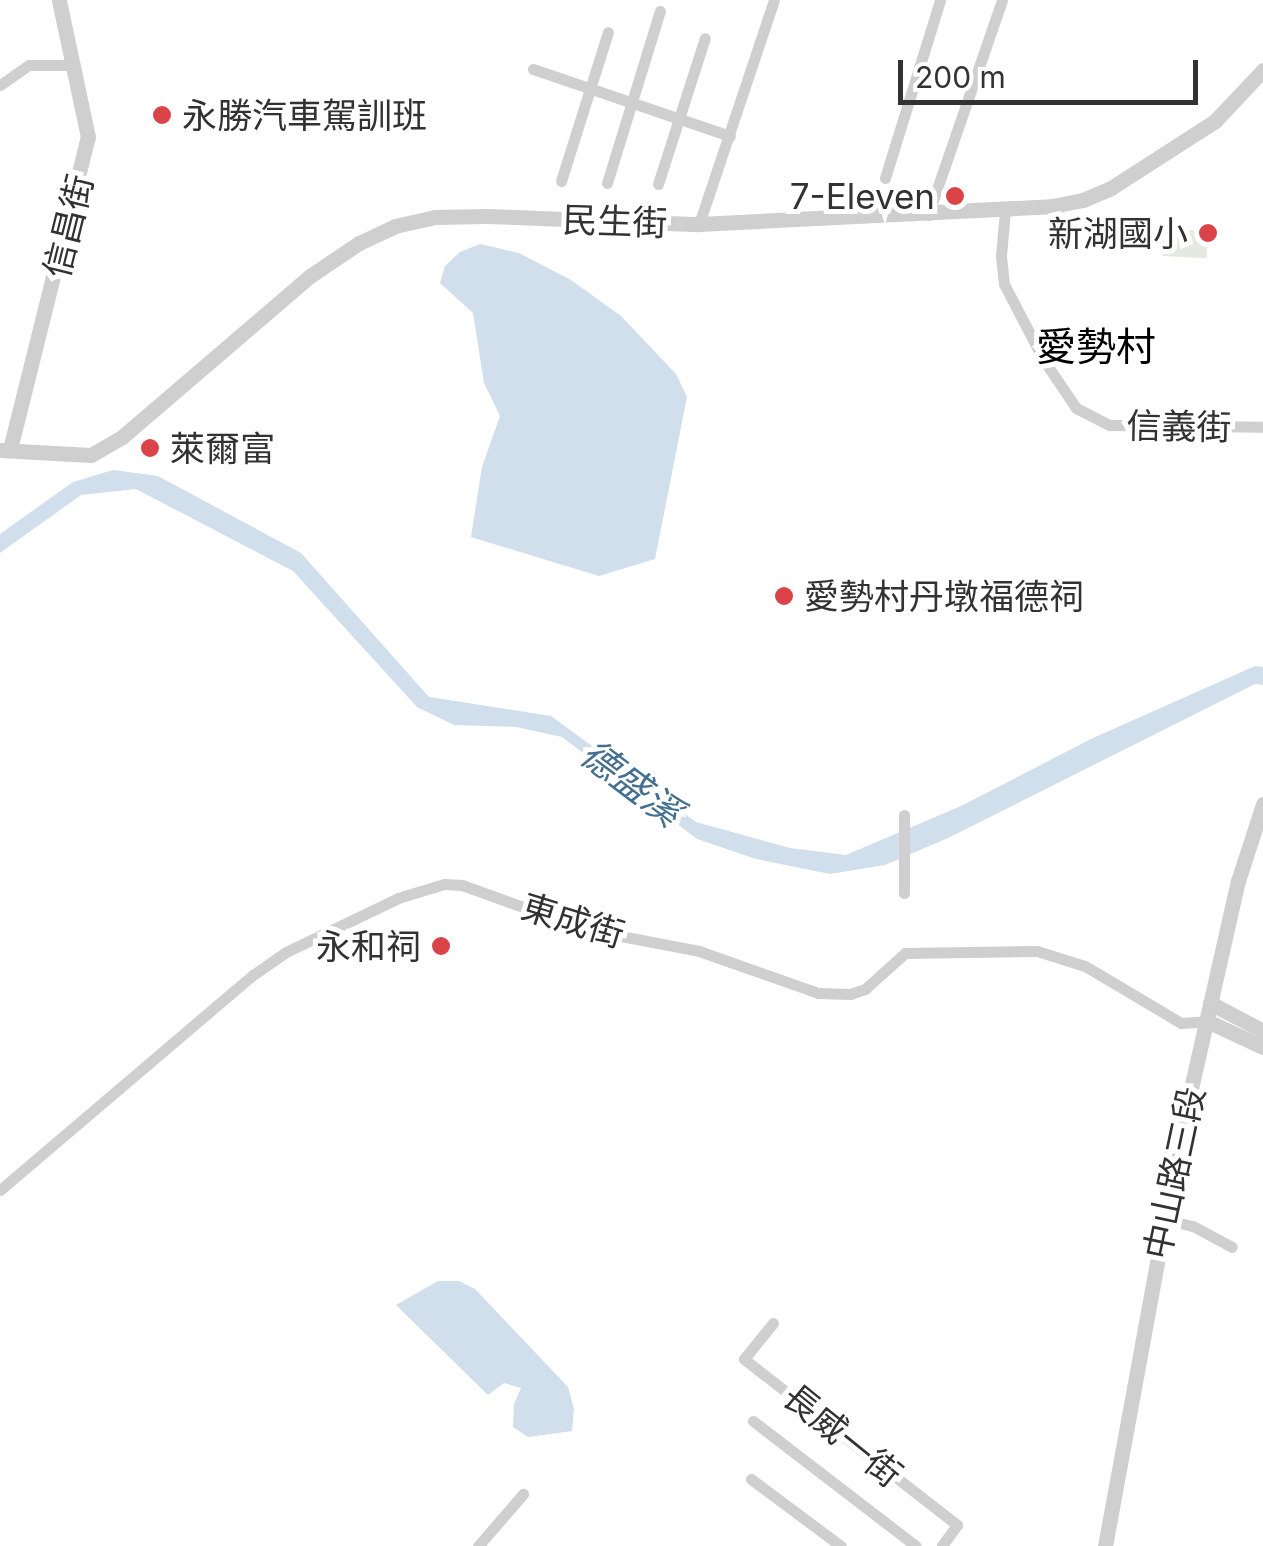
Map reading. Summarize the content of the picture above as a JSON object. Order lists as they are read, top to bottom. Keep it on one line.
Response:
{"streets":{"street":["民生街","信昌街","信義街","東成街","中山路三段","長威一街"]},"crossings":[["民生街","信昌街"],["民生街","信義街"],["東成街","中山路三段"]],"districts":["愛勢村"],"water":["德盛溪"],"places":["永勝汽車駕訓班","7-Eleven","新湖國小","萊爾富","愛勢村丹墩福德祠","永和祠"],"scale_bar":"200 m"}
